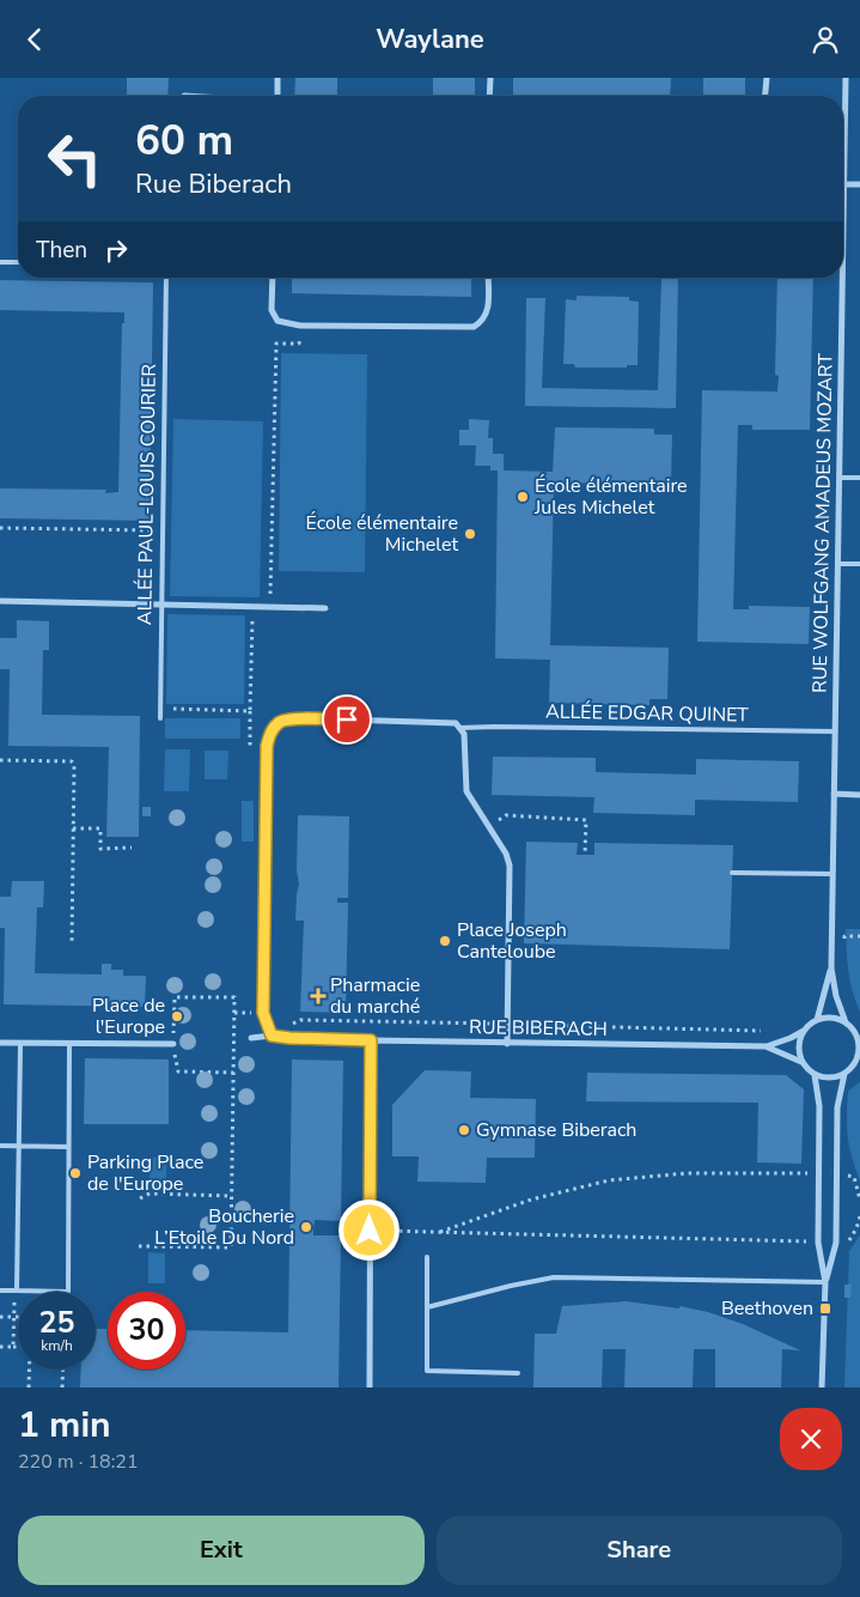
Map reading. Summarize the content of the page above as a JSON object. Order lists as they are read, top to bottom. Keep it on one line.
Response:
{"streets":{"street":["RUE WOLFGANG AMADEUS MOZART","RUE BIBERACH"],"lane":["ALLÉE PAUL-LOUIS COURIER","ALLÉE EDGAR QUINET"]},"crossings":[["RUE WOLFGANG AMADEUS MOZART","ALLÉE EDGAR QUINET"]],"places":{"other":["École élémentaire Jules Michelet","École élémentaire Michelet","Place Joseph Canteloube","Place de l'Europe","Gymnase Biberach","Parking Place de l'Europe","Boucherie L’Etoile Du Nord"],"health":["Pharmacie du marché"],"transit":["Beethoven"]},"page":{"header":"Waylane","turn":["60 m","Rue Biberach"],"then":"Then","speed":"25 km/h","limit":"30","heading":["1 min","220 m · 18:21"],"buttons":["Exit","Share"]}}
